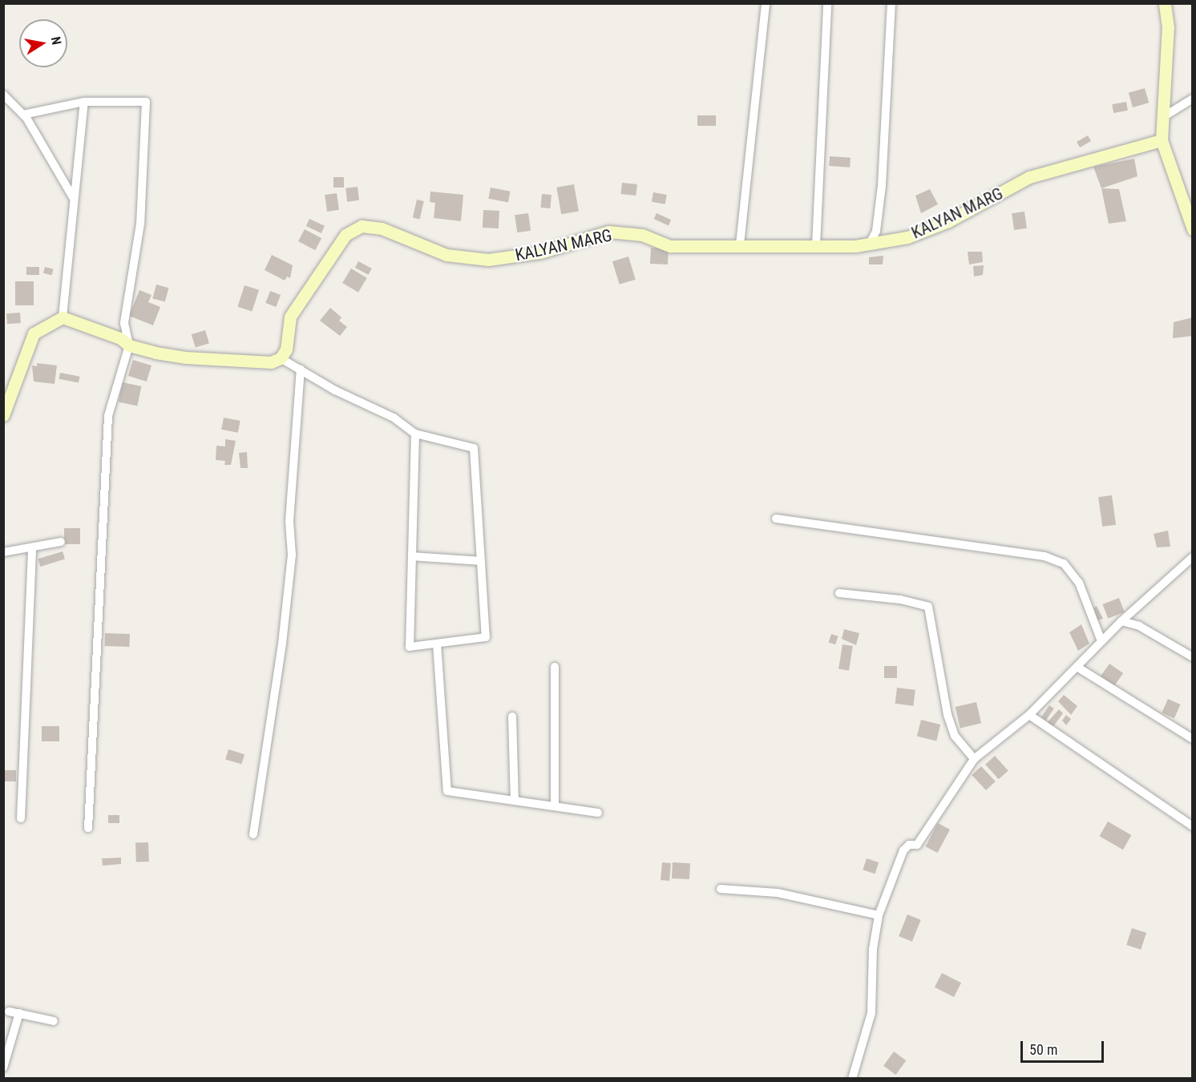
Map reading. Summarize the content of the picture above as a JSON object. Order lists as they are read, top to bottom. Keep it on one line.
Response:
{"streets":{"street":["KALYAN MARG"]},"scale_bar":"50 m","north":"right"}
